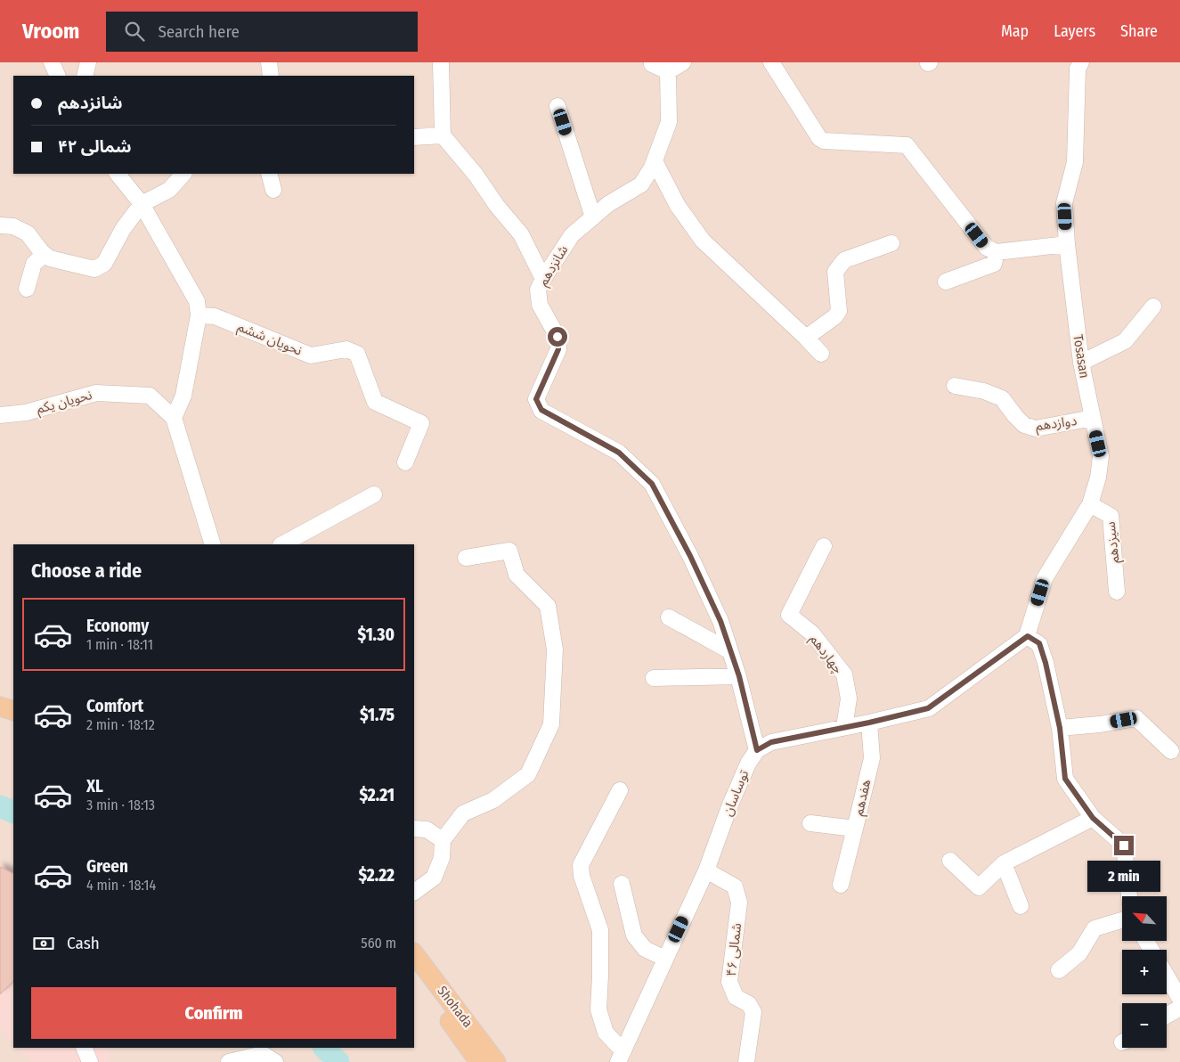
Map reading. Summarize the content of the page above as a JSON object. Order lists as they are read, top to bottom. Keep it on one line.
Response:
{"streets":{"main road":["Shohada"],"street":["شانزدهم","نحویان ششم","Tosasan","نحویان یکم","دوازدهم","سیزدهم","چهاردهم","توساسان","هفدهم","شمالی ۴۶"]},"crossings":[["شانزدهم","توساسان"],["Tosasan","دوازدهم"],["Tosasan","سیزدهم"],["توساسان","شمالی ۴۶"]],"north":"top left","page":{"header":"Vroom","search":"Search here","nav":["Map","Layers","Share"],"banner":["شانزدهم","شمالی ۴۲"],"heading":"Choose a ride","list":[{"name":"Economy","note":"1 min · 18:11","value":"$1.30"},{"name":"Comfort","note":"2 min · 18:12","value":"$1.75"},{"name":"XL","note":"3 min · 18:13","value":"$2.21"},{"name":"Green","note":"4 min · 18:14","value":"$2.22"}],"bubble":"2 min","map_buttons":["+","−"],"pay":["Cash","560 m"],"buttons":"Confirm"}}
